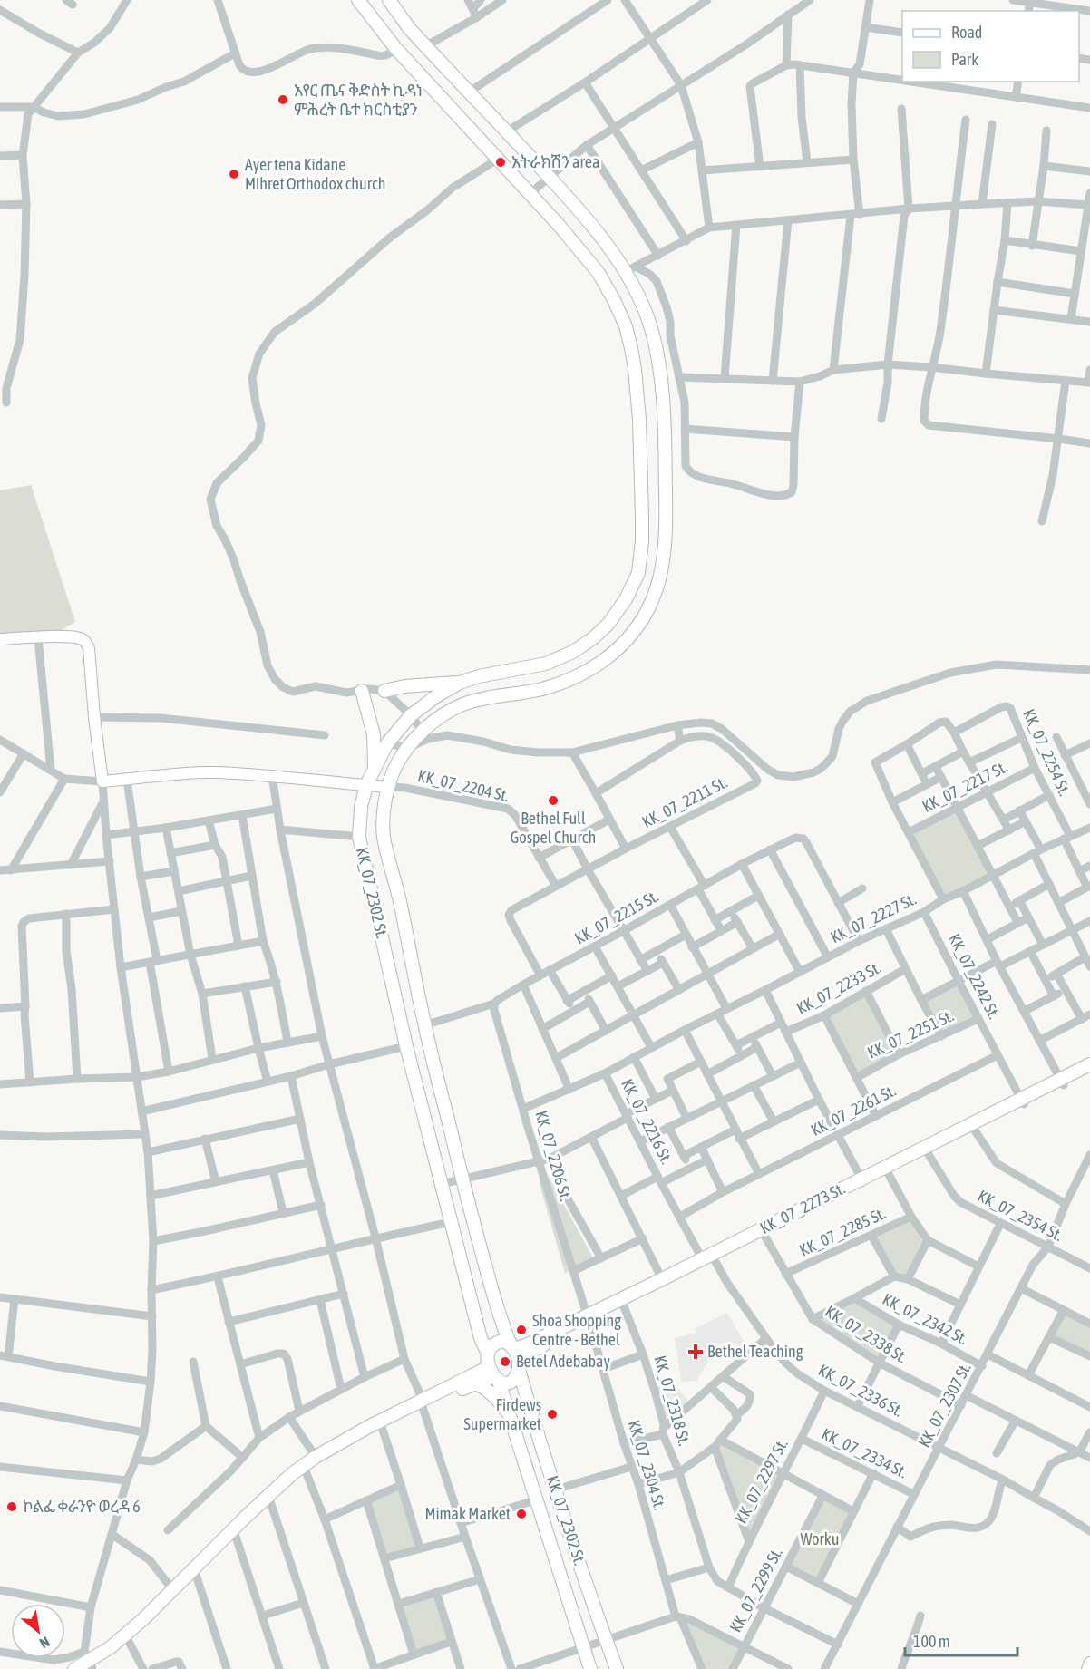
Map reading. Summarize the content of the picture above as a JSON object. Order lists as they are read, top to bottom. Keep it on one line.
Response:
{"streets":{"main road":["KK_07_2302 St.","KK_07_2273 St."],"street":["KK_07_2254 St.","KK_07_2204 St.","KK_07_2217 St.","KK_07_2211 St.","KK_07_2215 St.","KK_07_2227 St.","KK_07_2242 St.","KK_07_2233 St.","KK_07_2251 St.","KK_07_2261 St.","KK_07_2216 St.","KK_07_2206 St.","KK_07_2354 St.","KK_07_2285 St.","KK_07_2342 St.","KK_07_2338 St.","KK_07_2336 St.","KK_07_2318 St.","KK_07_2307 St.","KK_07_2334 St.","KK_07_2304 St.","KK_07_2297 St.","KK_07_2299 St."]},"crossings":[["KK_07_2254 St.","KK_07_2217 St."],["KK_07_2254 St.","KK_07_2227 St."],["KK_07_2204 St.","KK_07_2211 St."],["KK_07_2204 St.","KK_07_2302 St."],["KK_07_2211 St.","KK_07_2215 St."],["KK_07_2302 St.","KK_07_2215 St."],["KK_07_2302 St.","KK_07_2273 St."],["KK_07_2215 St.","KK_07_2206 St."],["KK_07_2227 St.","KK_07_2242 St."],["KK_07_2227 St.","KK_07_2216 St."],["KK_07_2227 St.","KK_07_2206 St."],["KK_07_2242 St.","KK_07_2251 St."],["KK_07_2242 St.","KK_07_2261 St."],["KK_07_2242 St.","KK_07_2273 St."],["KK_07_2261 St.","KK_07_2216 St."],["KK_07_2216 St.","KK_07_2273 St."],["KK_07_2216 St.","KK_07_2336 St."],["KK_07_2206 St.","KK_07_2273 St."],["KK_07_2206 St.","KK_07_2304 St."],["KK_07_2273 St.","KK_07_2354 St."],["KK_07_2273 St.","KK_07_2338 St."],["KK_07_2273 St.","KK_07_2336 St."],["KK_07_2273 St.","KK_07_2318 St."],["KK_07_2273 St.","KK_07_2304 St."],["KK_07_2354 St.","KK_07_2307 St."],["KK_07_2285 St.","KK_07_2338 St."],["KK_07_2342 St.","KK_07_2307 St."],["KK_07_2338 St.","KK_07_2307 St."],["KK_07_2336 St.","KK_07_2307 St."],["KK_07_2336 St.","KK_07_2297 St."],["KK_07_2307 St.","KK_07_2334 St."],["KK_07_2334 St.","KK_07_2297 St."]],"parks":["Worku"],"places":{"other":["አየር ጤና ቅድስት ኪዳነ ምሕረት ቤተ ክርስቲያን","አትራክሽን area","Ayer tena Kidane Mihret Orthodox church","Bethel Full Gospel Church","Shoa Shopping Centre - Bethel","Betel Adebabay","Firdews Supermarket","ኮልፌ ቀራንዮ ወረዳ 6","Mimak Market"],"health":["Bethel Teaching"]},"legend":["Road","Park"],"scale_bar":"100 m","north":"bottom right"}
